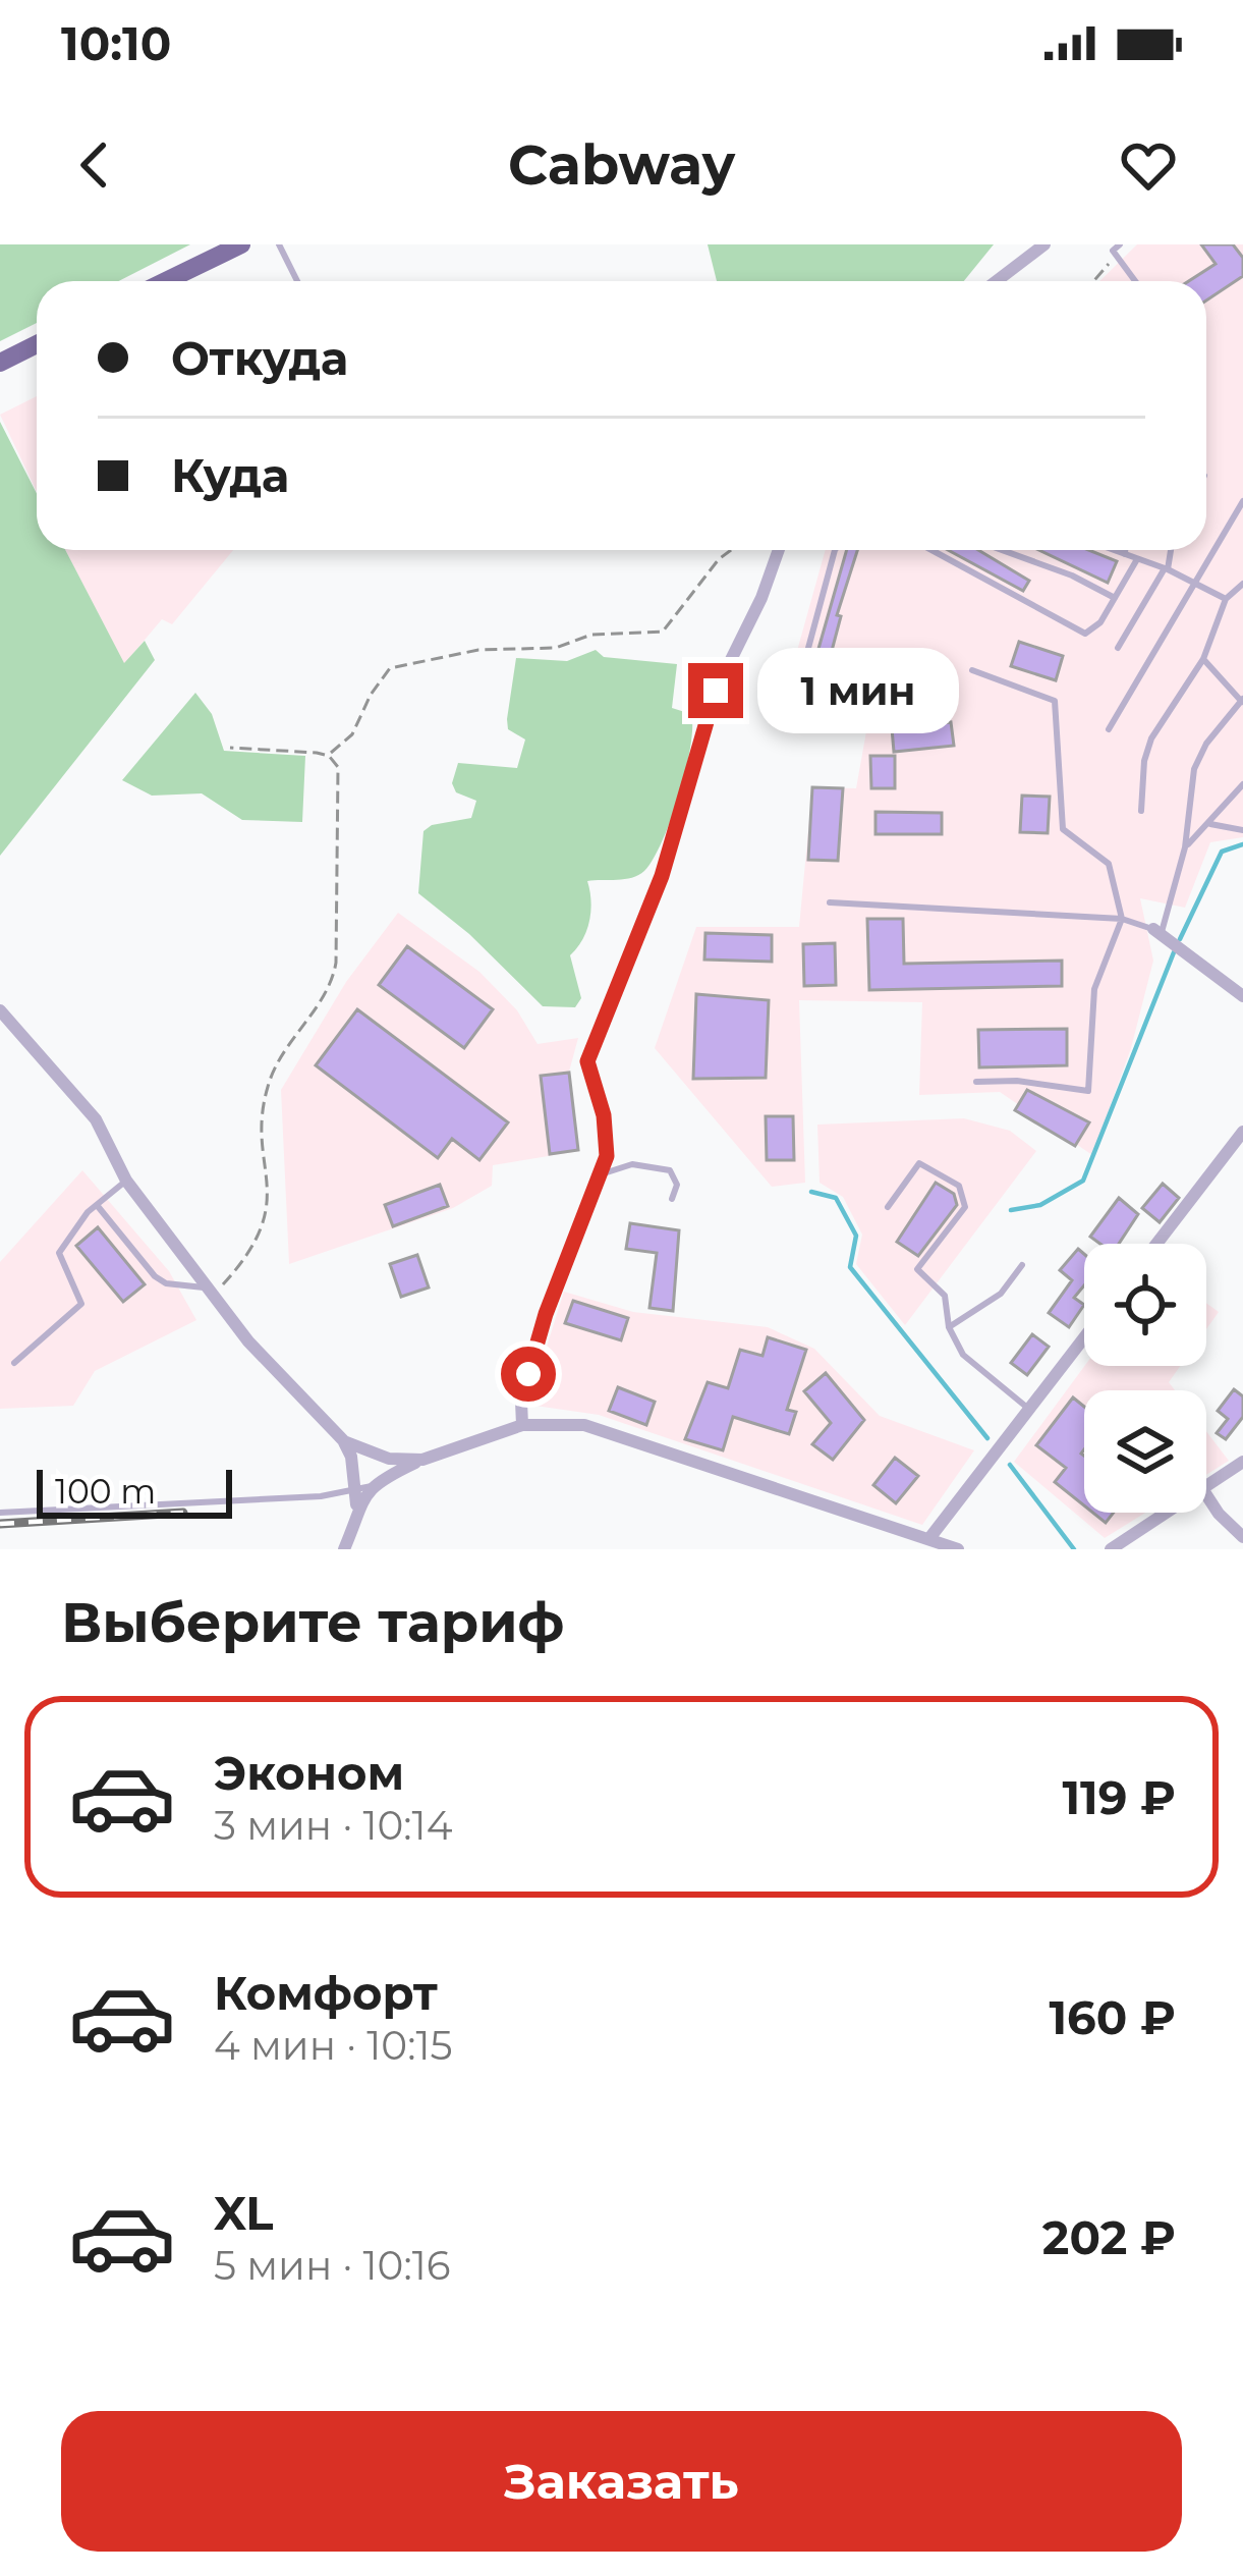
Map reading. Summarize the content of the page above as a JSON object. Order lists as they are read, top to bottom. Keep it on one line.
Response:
{"scale_bar":"100 m","page":{"status":"10:10","header":"Cabway","banner":["Откуда","Куда"],"bubble":"1 мин","scale":"100 m","heading":"Выберите тариф","list":[{"name":"Эконом","note":"3 мин · 10:14","value":"119 ₽"},{"name":"Комфорт","note":"4 мин · 10:15","value":"160 ₽"},{"name":"XL","note":"5 мин · 10:16","value":"202 ₽"}],"buttons":"Заказать"}}
